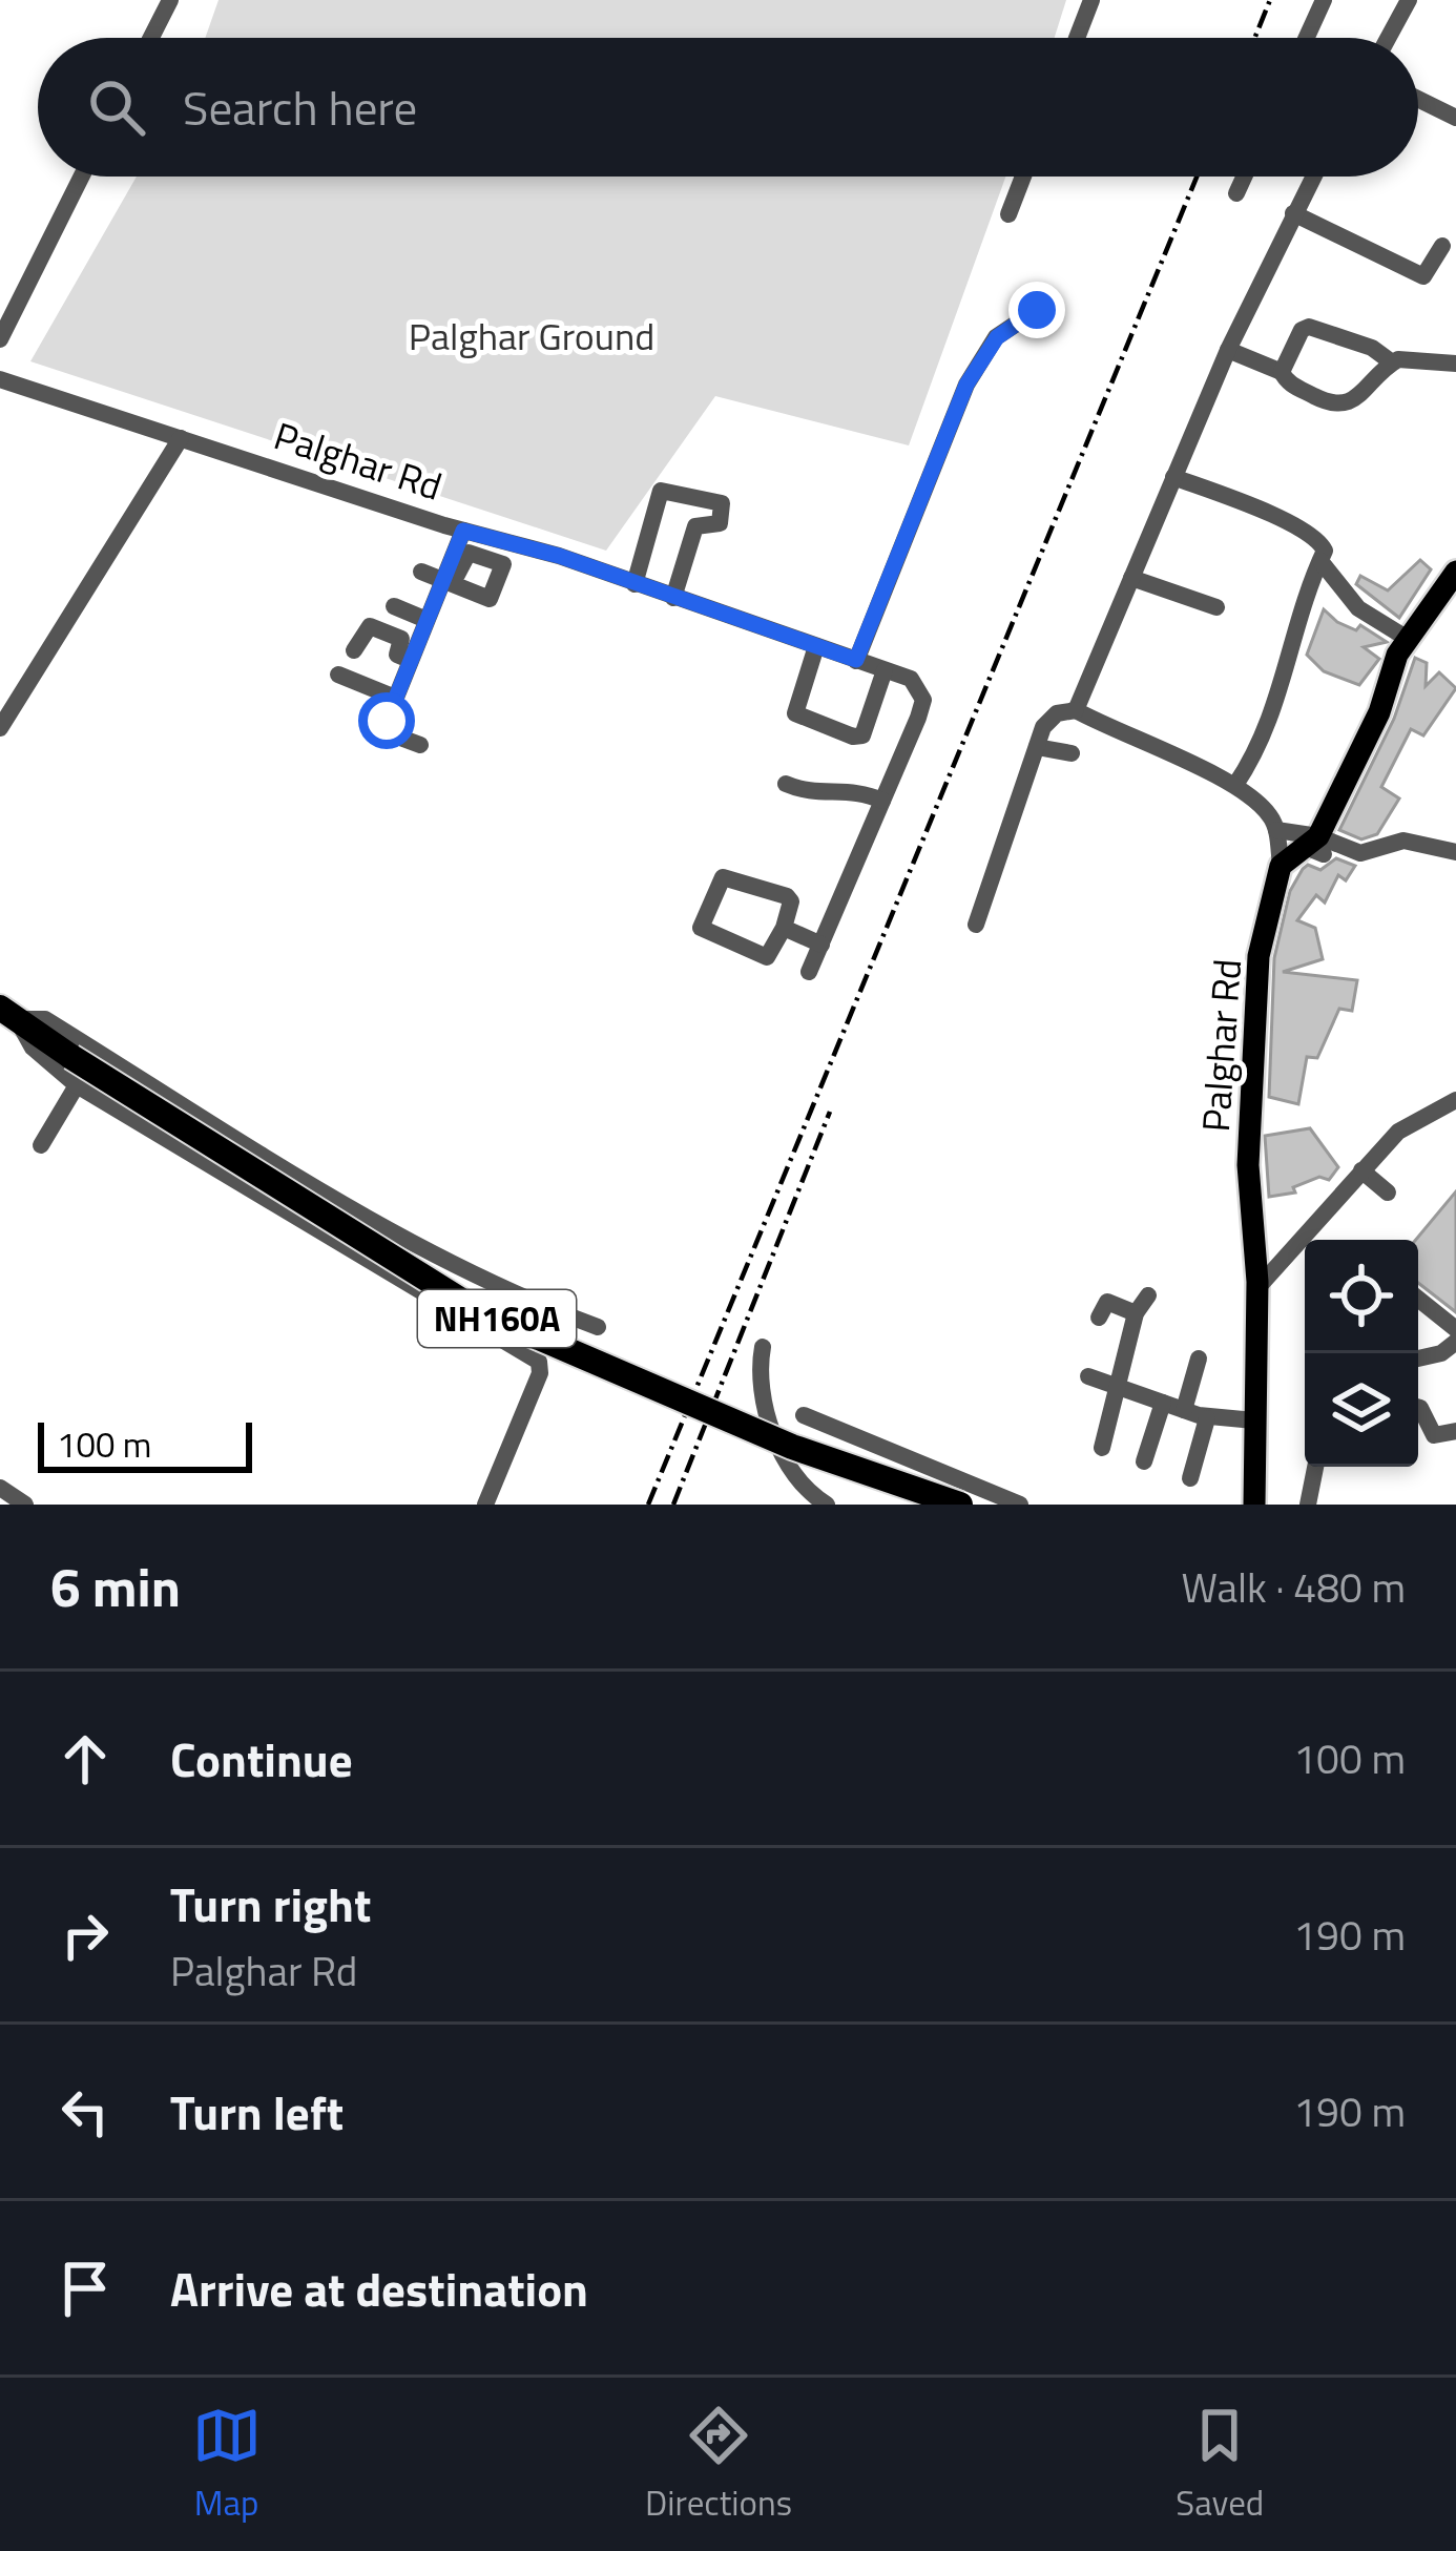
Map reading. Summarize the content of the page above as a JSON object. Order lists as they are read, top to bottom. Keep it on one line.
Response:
{"streets":{"highway":["NH160A"],"main road":["Palghar Rd"]},"parks":["Palghar Ground"],"scale_bar":"100 m","page":{"search":"Search here","scale":"100 m","heading":["6 min","Walk · 480 m"],"list":[["Continue","100 m"],["Turn right","Palghar Rd","190 m"],["Turn left","190 m"],"Arrive at destination"],"nav":["Map","Directions","Saved"]}}
